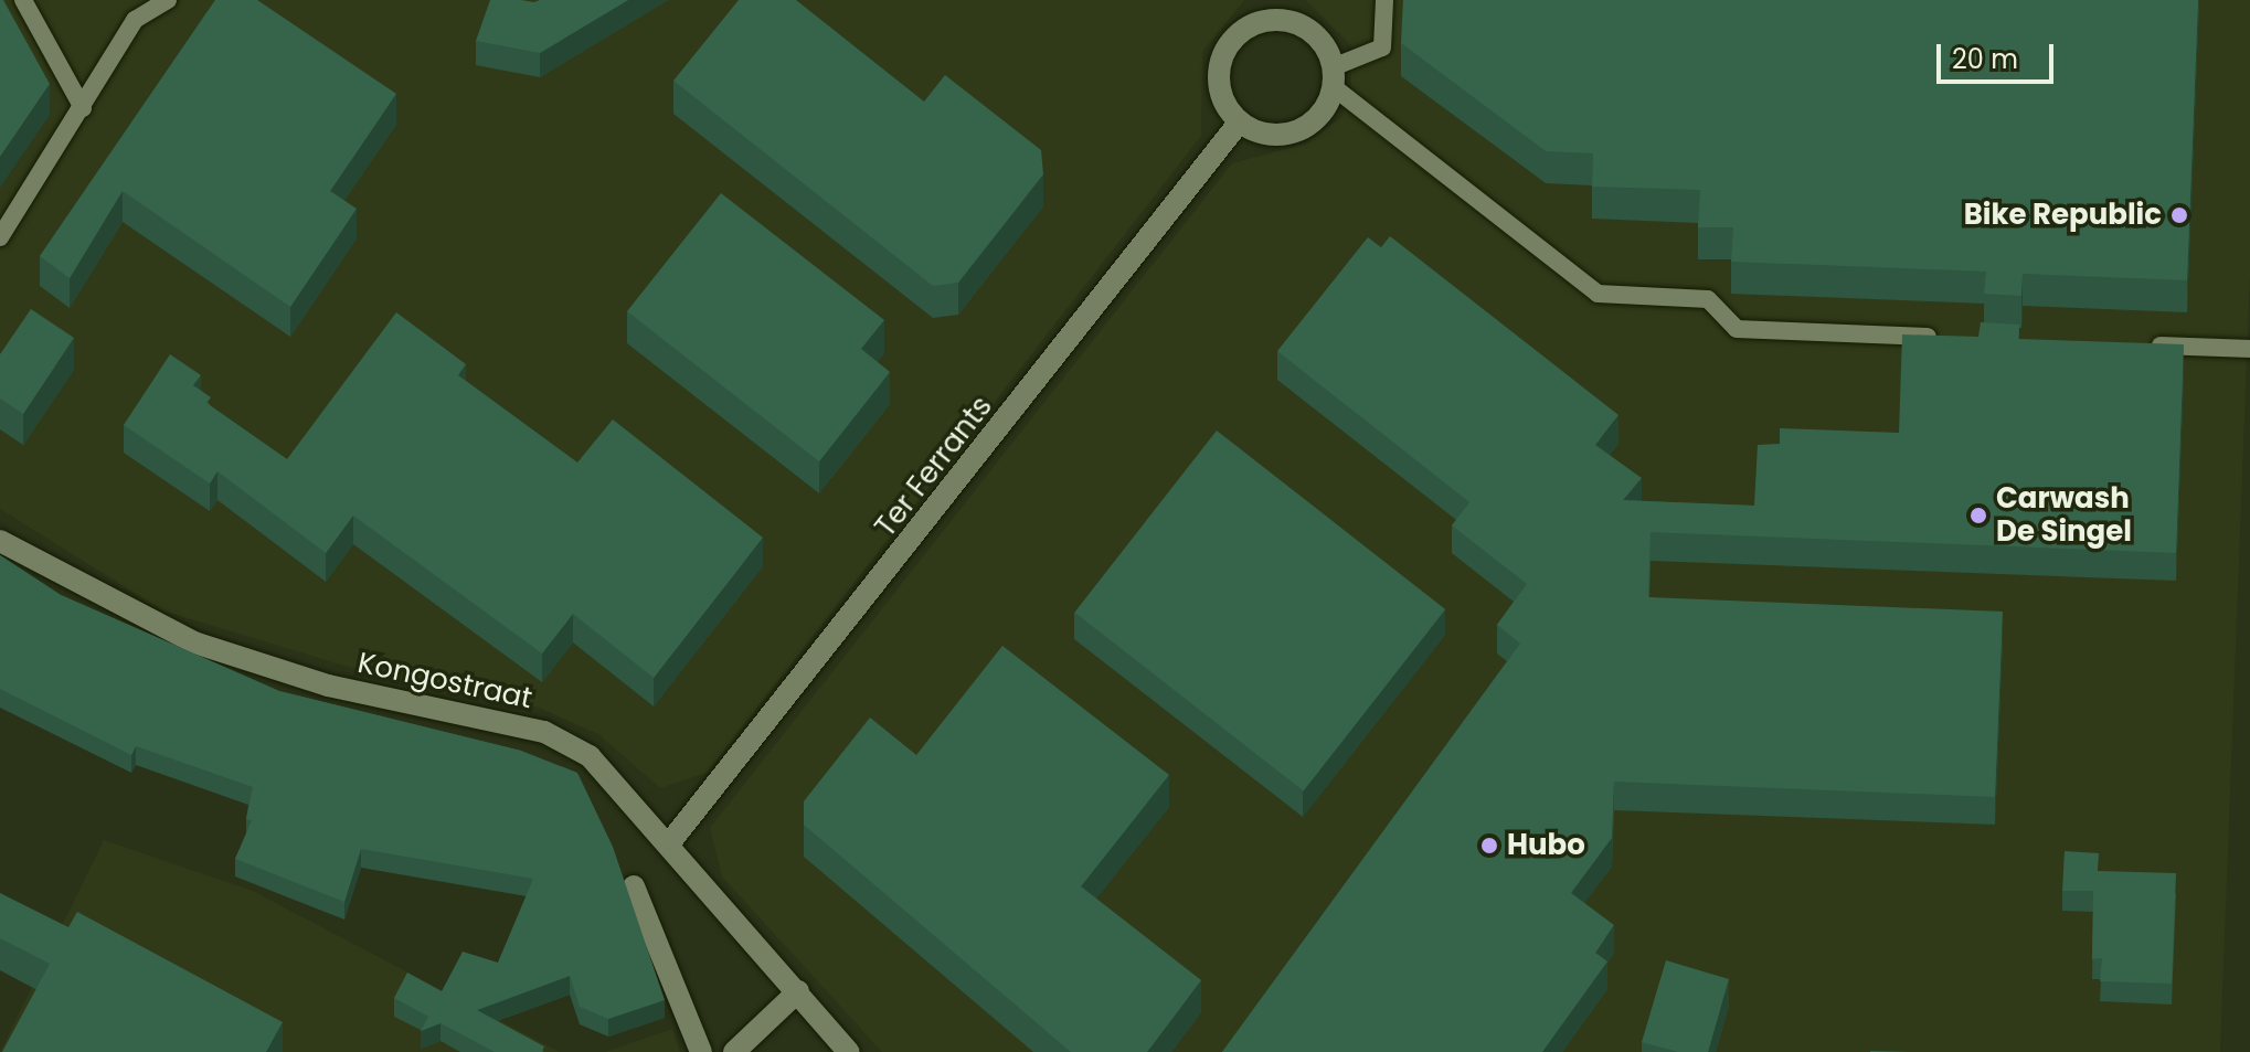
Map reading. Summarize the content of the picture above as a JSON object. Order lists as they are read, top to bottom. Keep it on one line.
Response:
{"streets":{"street":["Ter Ferrants","Kongostraat"]},"crossings":[["Ter Ferrants","Kongostraat"]],"places":["Bike Republic","Carwash De Singel","Hubo"],"scale_bar":"20 m"}
